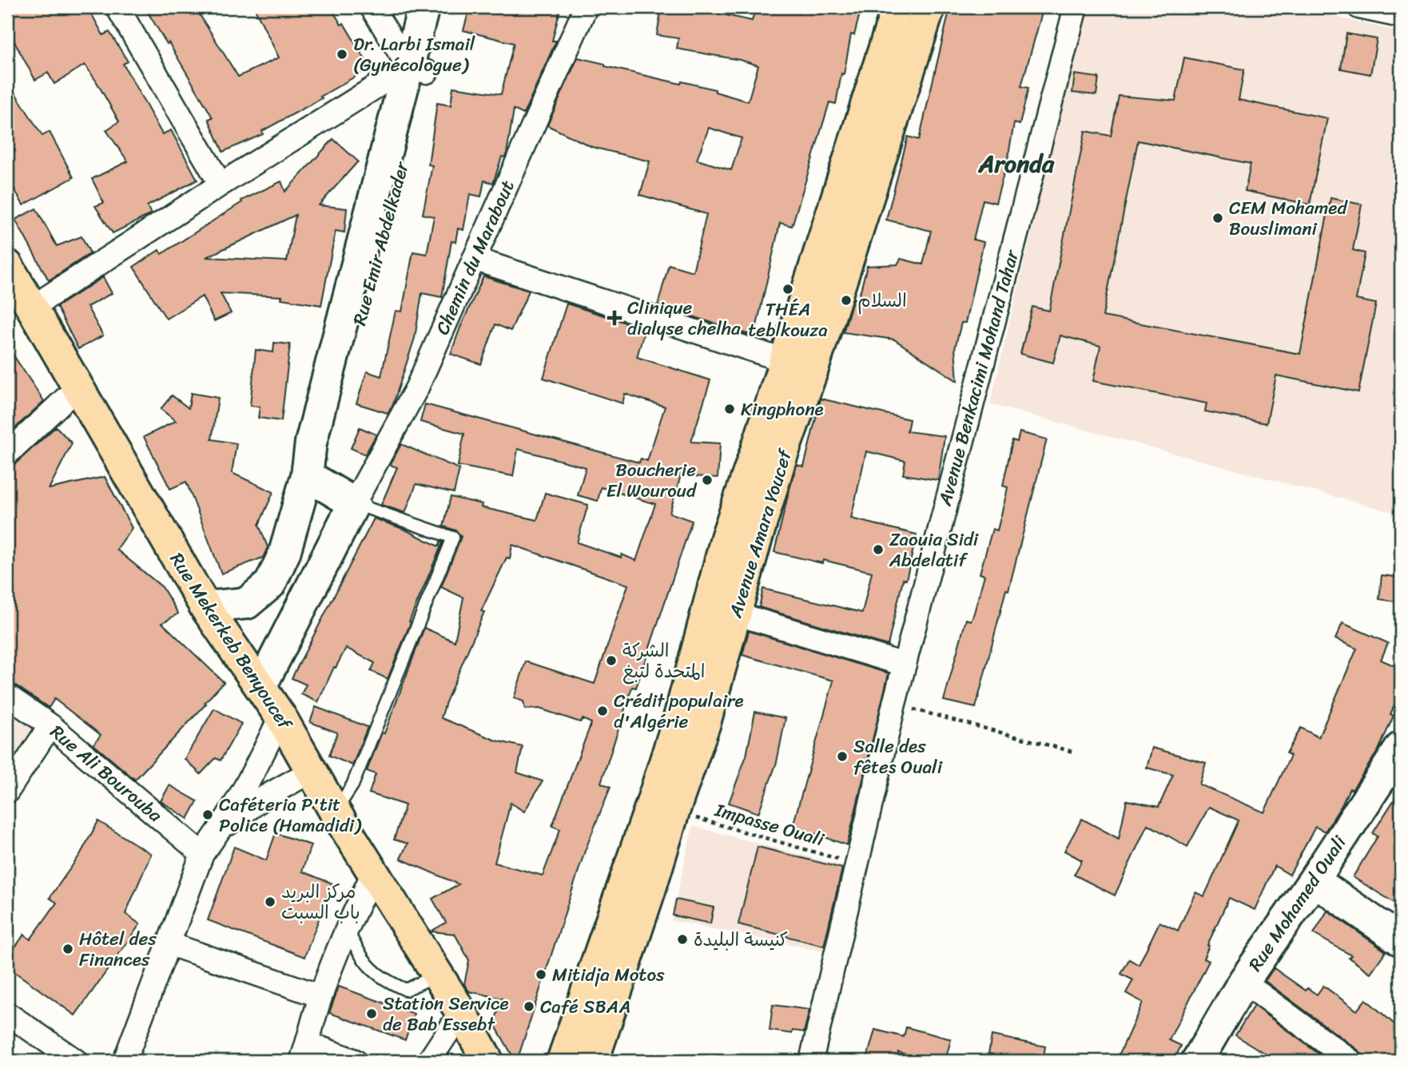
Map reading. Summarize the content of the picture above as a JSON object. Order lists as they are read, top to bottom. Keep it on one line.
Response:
{"streets":{"main road":["Avenue Amara Youcef","Rue Mekerkeb Benyoucef"],"street":["Rue Emir Abdelkader","Chemin du Marabout","Avenue Benkacimi Mohand Tahar","Rue Ali Bourouba","Rue Mohamed Ouali"],"path":["Impasse Ouali"]},"crossings":[["Rue Emir Abdelkader","Rue Mekerkeb Benyoucef"],["Avenue Benkacimi Mohand Tahar","Impasse Ouali"],["Avenue Amara Youcef","Impasse Ouali"]],"districts":["Aronda"],"places":{"other":["Dr. Larbi Ismail (Gynécologue)","CEM Mohamed Bouslimani","THÉA teblkouza","السلام","Kingphone","Boucherie El Wouroud","Zaouia Sidi Abdelatif","الشركة المتحدة لتبغ","Crédit populaire d'Algérie","Salle des fêtes Ouali","Caféteria P'tit Police (Hamadidi)","مركز البريد باب السبت","كنيسة البليدة","Hôtel des Finances","Mitidja Motos","Café SBAA","Station Service de Bab Essebt"],"health":["Clinique dialyse chelha"]}}
